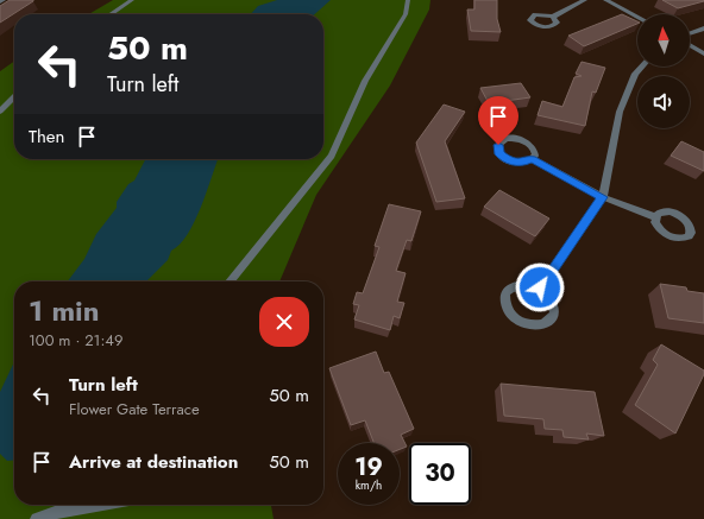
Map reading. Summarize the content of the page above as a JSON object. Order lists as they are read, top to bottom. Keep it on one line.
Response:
{"north":"top","page":{"turn":["50 m","Turn left"],"then":"Then","heading":["1 min","100 m · 21:49"],"list":[{"name":"Turn left","note":"Flower Gate Terrace","value":"50 m"},{"name":"Arrive at destination","value":"50 m"}],"speed":"19 km/h","limit":"30"}}
